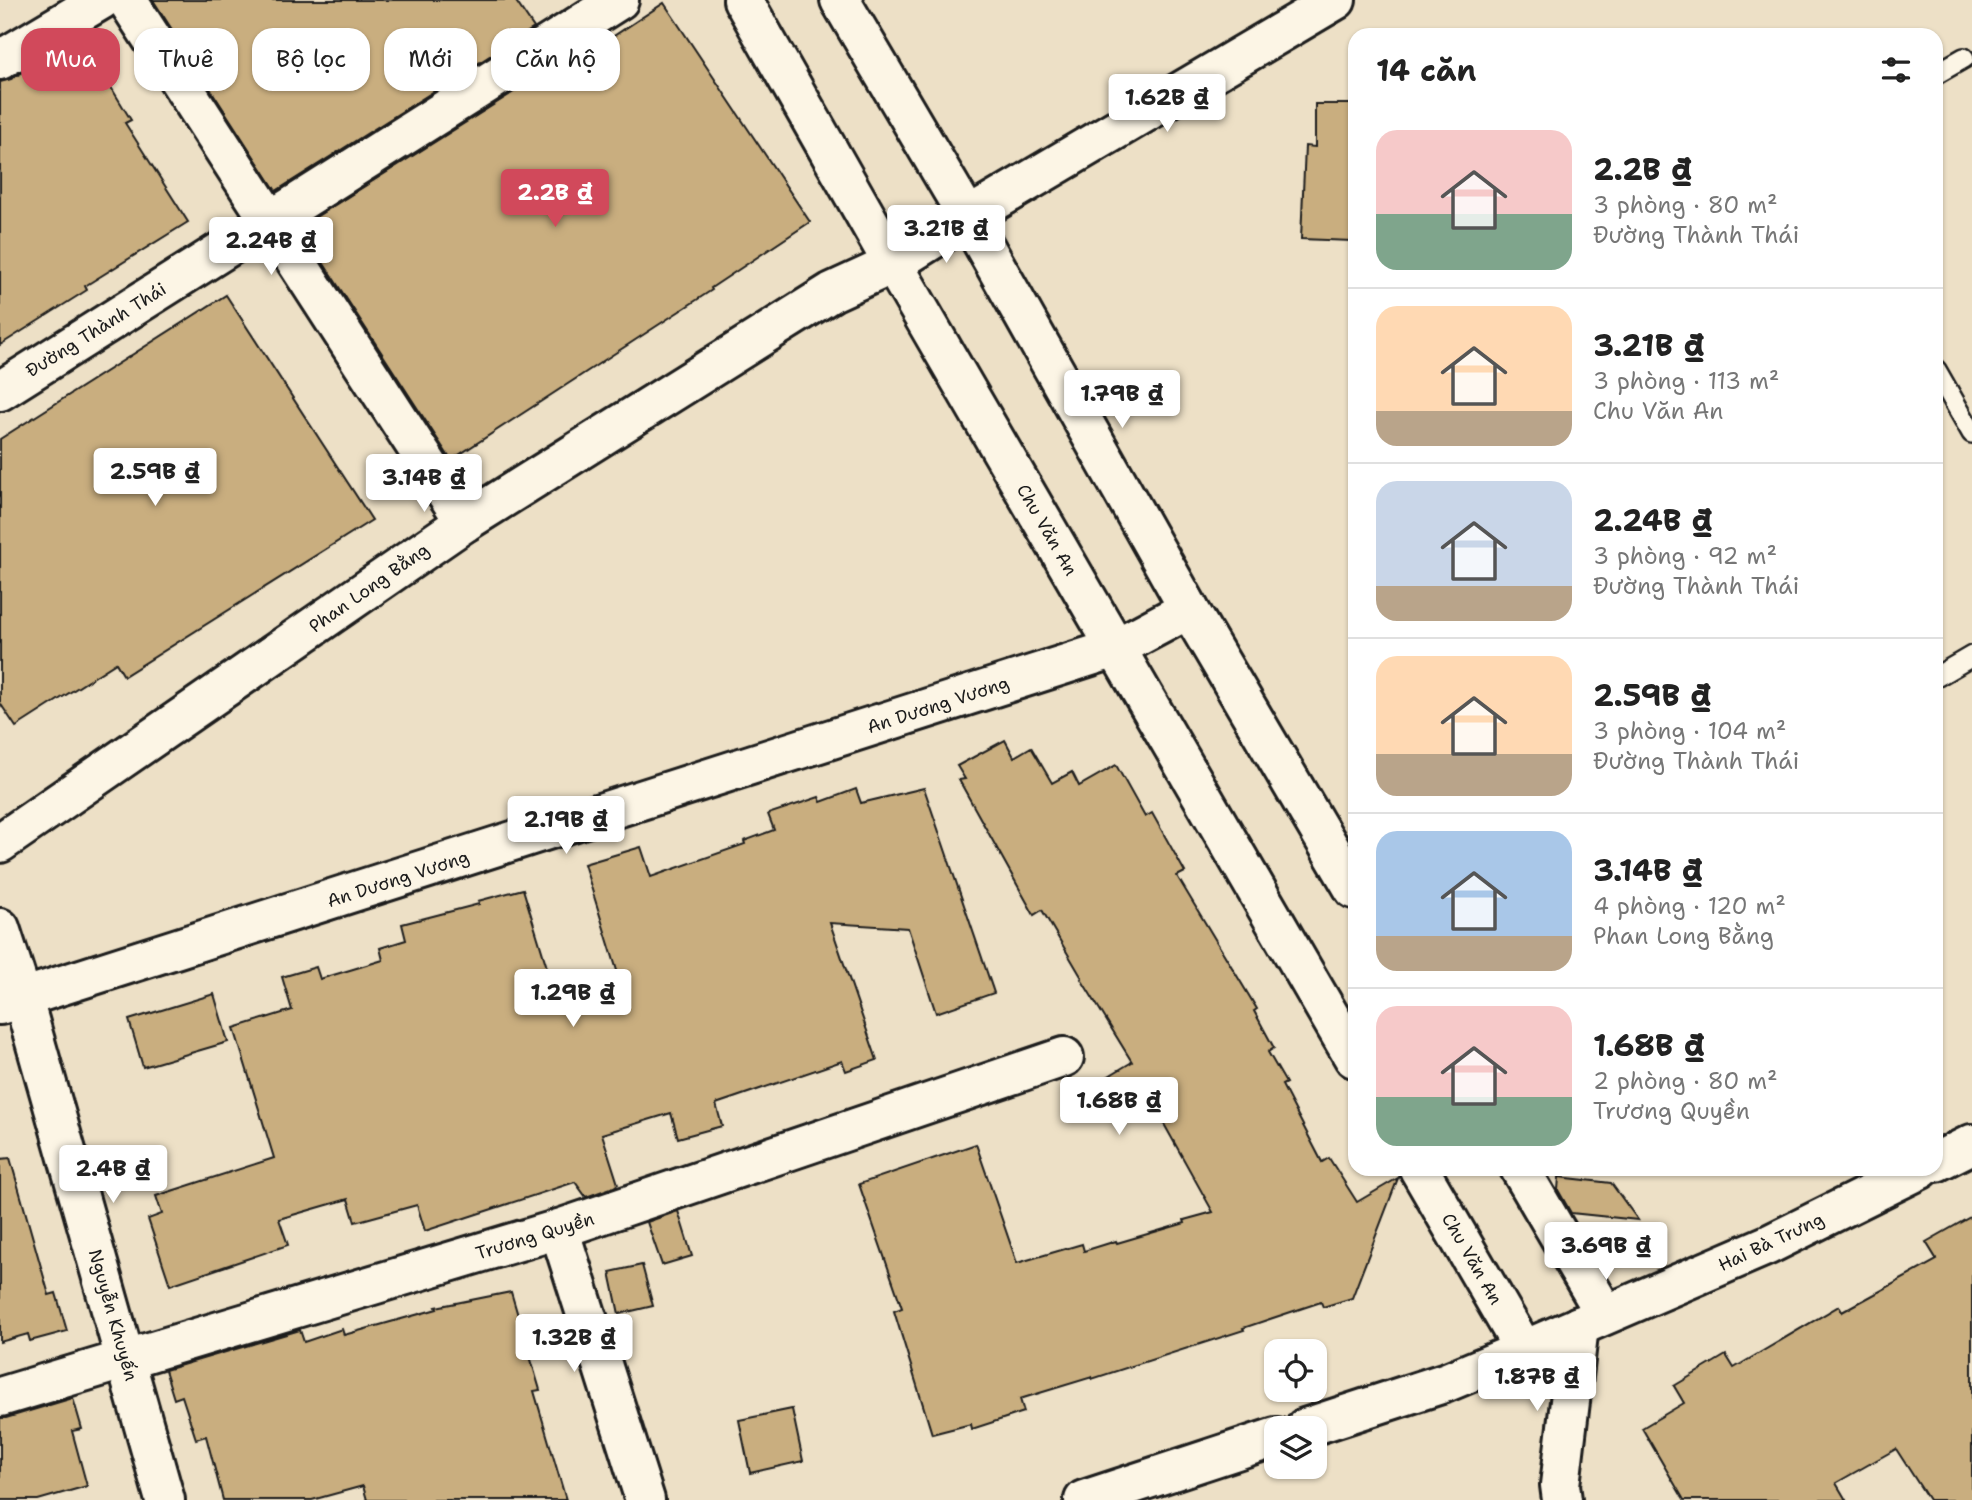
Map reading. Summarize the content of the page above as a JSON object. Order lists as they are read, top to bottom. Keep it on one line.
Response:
{"streets":{"street":["Đường Thành Thái","Chu Văn An","Phan Long Bằng","An Dương Vương","Trương Quyền","Hai Bà Trưng","Nguyễn Khuyến"]},"crossings":[["Chu Văn An","Phan Long Bằng"],["Chu Văn An","An Dương Vương"],["Chu Văn An","Hai Bà Trưng"],["An Dương Vương","Nguyễn Khuyến"],["Trương Quyền","Nguyễn Khuyến"]],"page":{"chip":["Mua","Thuê","Bộ lọc","Mới","Căn hộ"],"heading":"14 căn","price":["1.62B ₫","2.2B ₫","3.21B ₫","2.24B ₫","1.79B ₫","2.59B ₫","3.14B ₫","2.19B ₫","1.29B ₫","1.68B ₫","2.4B ₫","3.69B ₫","1.32B ₫","1.87B ₫"],"list":[{"name":"2.2B ₫","note":"3 phòng · 80 m² · Đường Thành Thái"},{"name":"3.21B ₫","note":"3 phòng · 113 m² · Chu Văn An"},{"name":"2.24B ₫","note":"3 phòng · 92 m² · Đường Thành Thái"},{"name":"2.59B ₫","note":"3 phòng · 104 m² · Đường Thành Thái"},{"name":"3.14B ₫","note":"4 phòng · 120 m² · Phan Long Bằng"},{"name":"1.68B ₫","note":"2 phòng · 80 m² · Trương Quyền"}]}}
